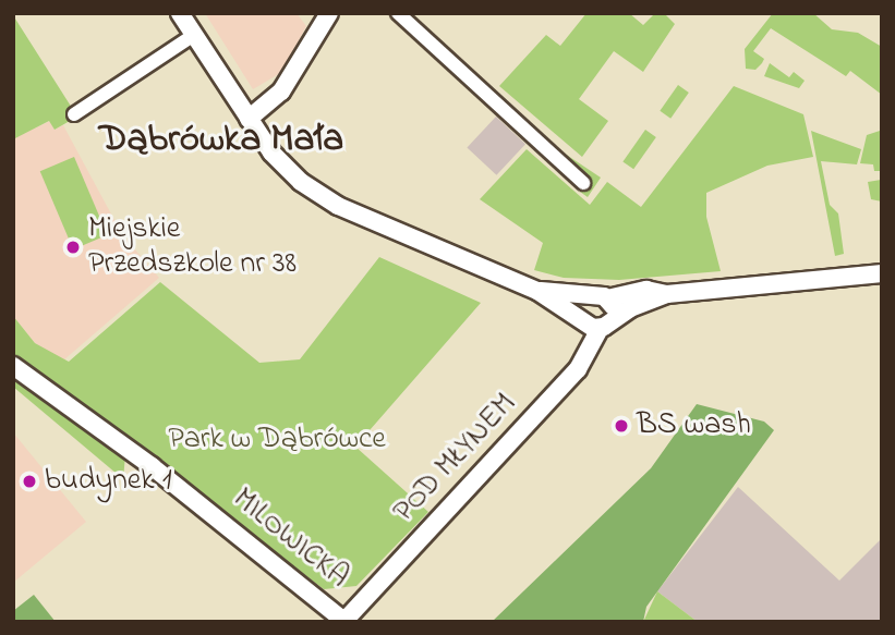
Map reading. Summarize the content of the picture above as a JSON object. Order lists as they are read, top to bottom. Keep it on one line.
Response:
{"streets":{"street":["POD MŁYNEM","MILOWICKA"]},"crossings":[["POD MŁYNEM","MILOWICKA"]],"districts":["Dąbrówka Mała"],"parks":["Park w Dąbrówce"],"places":["Miejskie Przedszkole nr 38","BS wash","budynek 1"]}
